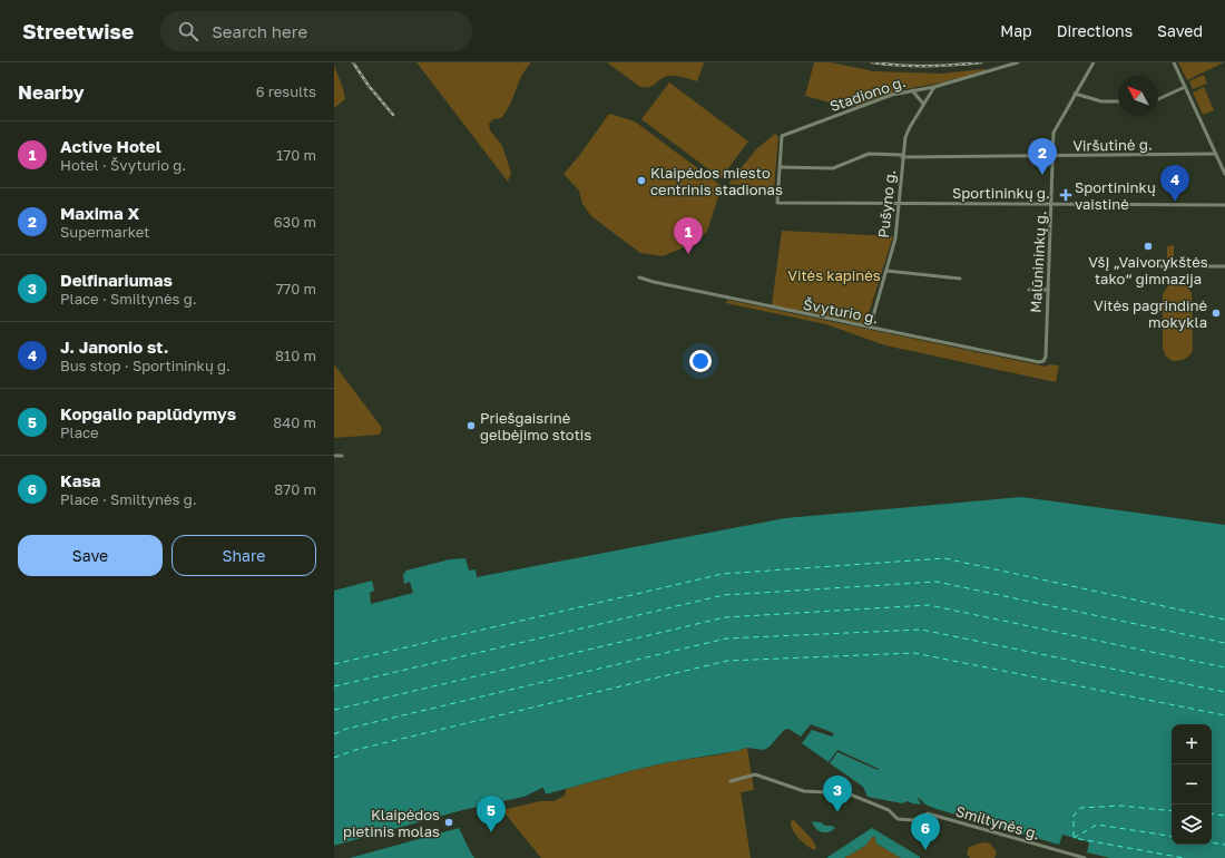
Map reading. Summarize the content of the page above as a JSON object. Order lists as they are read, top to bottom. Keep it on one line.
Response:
{"streets":{"street":["Stadiono g.","Viršutinė g.","Sportininkų g.","Pušyno g.","Malūnininkų g.","Švyturio g.","Smiltynės g."]},"crossings":[["Stadiono g.","Sportininkų g."],["Stadiono g.","Pušyno g."],["Viršutinė g.","Pušyno g."],["Viršutinė g.","Malūnininkų g."],["Sportininkų g.","Pušyno g."],["Sportininkų g.","Malūnininkų g."],["Pušyno g.","Švyturio g."],["Malūnininkų g.","Švyturio g."]],"parks":["Vitės kapinės"],"places":{"other":["Klaipėdos miesto centrinis stadionas","VšĮ „Vaivorykštės tako“ gimnazija","Vitės pagrindinė mokykla","Priešgaisrinė gelbėjimo stotis","Klaipėdos pietinis molas"],"health":["Sportininkų vaistinė"]},"north":"top left","page":{"header":"Streetwise","search":"Search here","nav":["Map","Directions","Saved"],"heading":["Nearby","6 results"],"list":[{"mark":"1","name":"Active Hotel","note":"Hotel · Švyturio g.","value":"170 m"},{"mark":"2","name":"Maxima X","note":"Supermarket","value":"630 m"},{"mark":"3","name":"Delfinariumas","note":"Place · Smiltynės g.","value":"770 m"},{"mark":"4","name":"J. Janonio st.","note":"Bus stop · Sportininkų g.","value":"810 m"},{"mark":"5","name":"Kopgalio paplūdymys","note":"Place","value":"840 m"},{"mark":"6","name":"Kasa","note":"Place · Smiltynės g.","value":"870 m"}],"pins":["2","4","1","3","5","6"],"buttons":["Save","Share"],"map_buttons":["+","−"]}}
